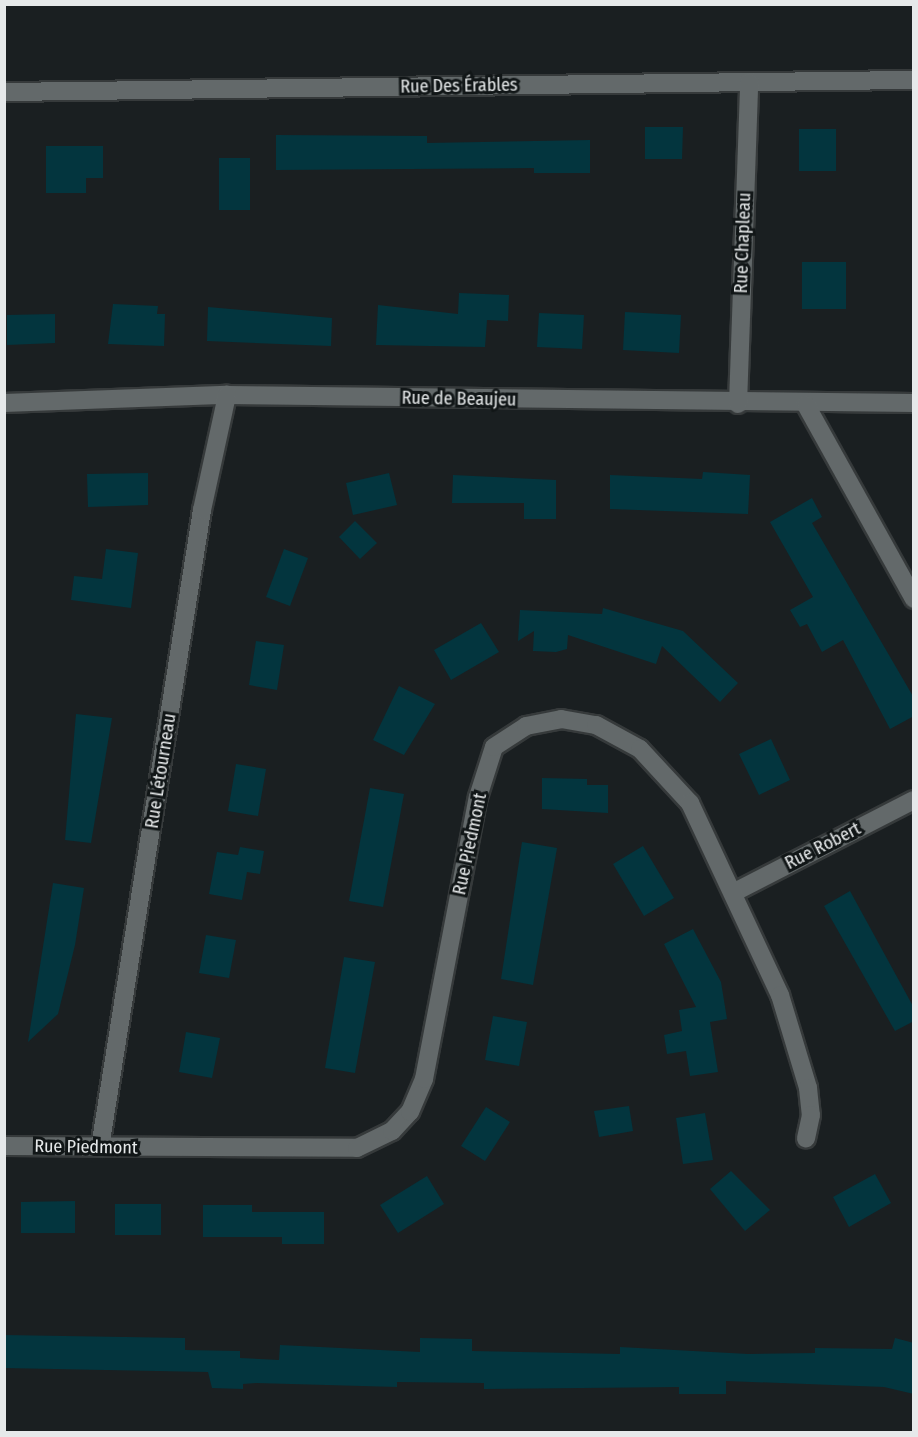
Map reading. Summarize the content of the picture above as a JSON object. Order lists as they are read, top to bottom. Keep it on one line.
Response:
{"streets":{"street":["Rue Des Érables","Rue Chapleau","Rue de Beaujeu","Rue Létourneau","Rue Piedmont","Rue Robert"]},"crossings":[["Rue Des Érables","Rue Chapleau"],["Rue Chapleau","Rue de Beaujeu"],["Rue de Beaujeu","Rue Létourneau"],["Rue Létourneau","Rue Piedmont"],["Rue Piedmont","Rue Robert"]]}
